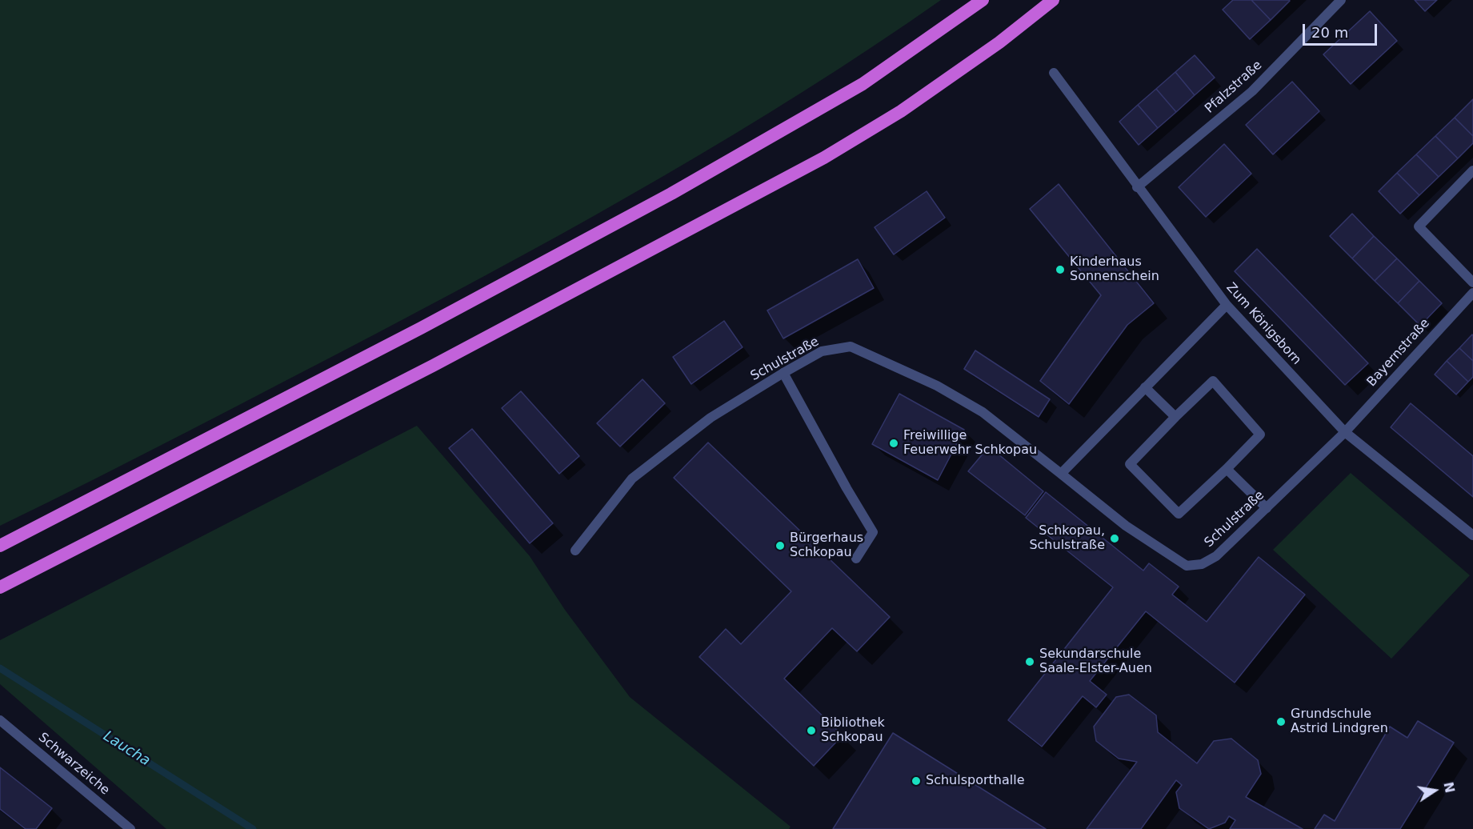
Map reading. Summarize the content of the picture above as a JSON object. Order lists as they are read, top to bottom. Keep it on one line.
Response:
{"streets":{"street":["Pfalzstraße","Zum Königsborn","Bayernstraße","Schulstraße","Schwarzeiche"]},"crossings":[["Pfalzstraße","Zum Königsborn"],["Zum Königsborn","Bayernstraße"],["Zum Königsborn","Schulstraße"],["Bayernstraße","Schulstraße"]],"water":["Laucha"],"places":["Kinderhaus Sonnenschein","Freiwillige Feuerwehr Schkopau","Schkopau, Schulstraße","Bürgerhaus Schkopau","Sekundarschule Saale-Elster-Auen","Grundschule Astrid Lindgren","Bibliothek Schkopau","Schulsporthalle"],"scale_bar":"20 m","north":"right"}
